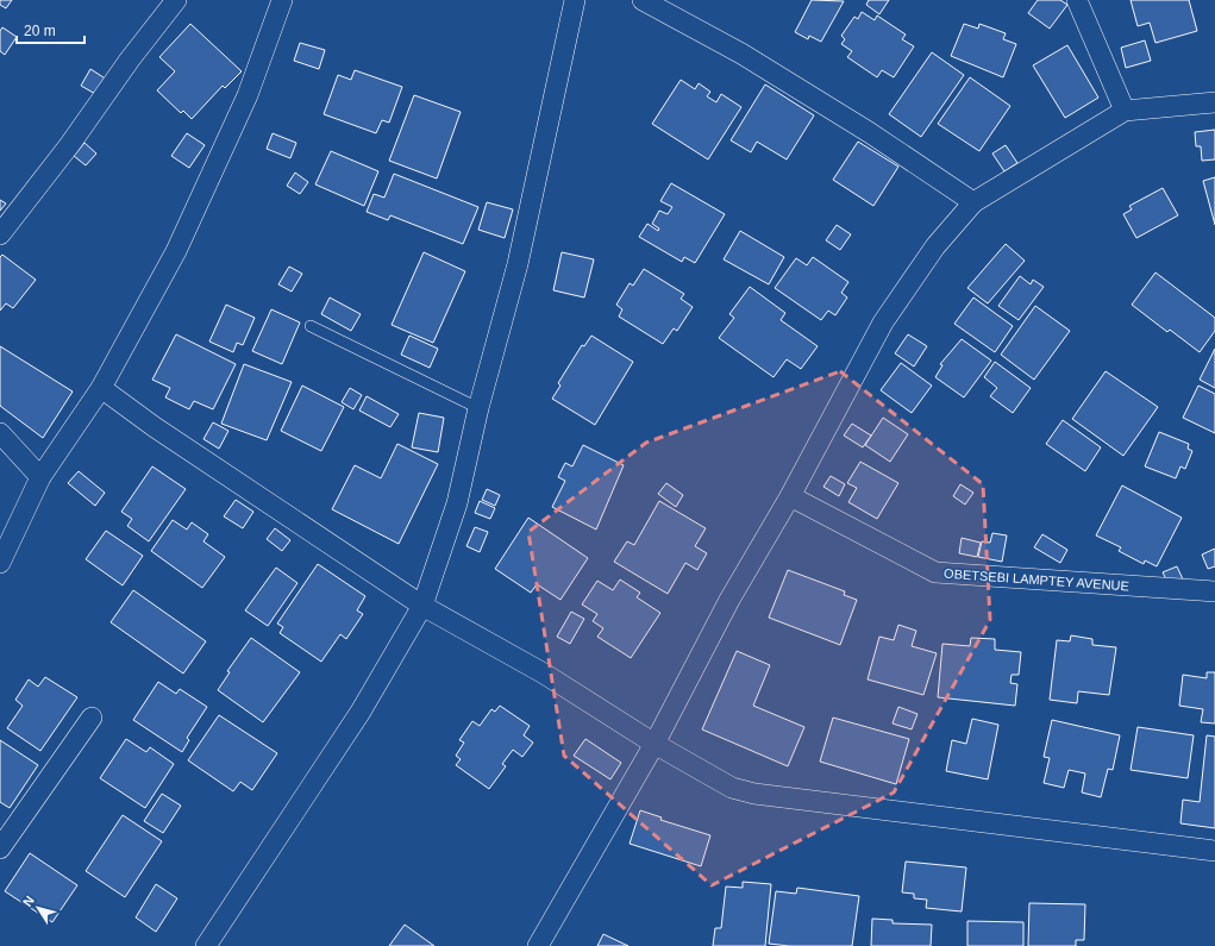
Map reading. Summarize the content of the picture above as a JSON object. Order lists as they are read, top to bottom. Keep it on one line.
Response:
{"streets":{"street":["OBETSEBI LAMPTEY AVENUE"]},"scale_bar":"20 m","north":"top left"}
